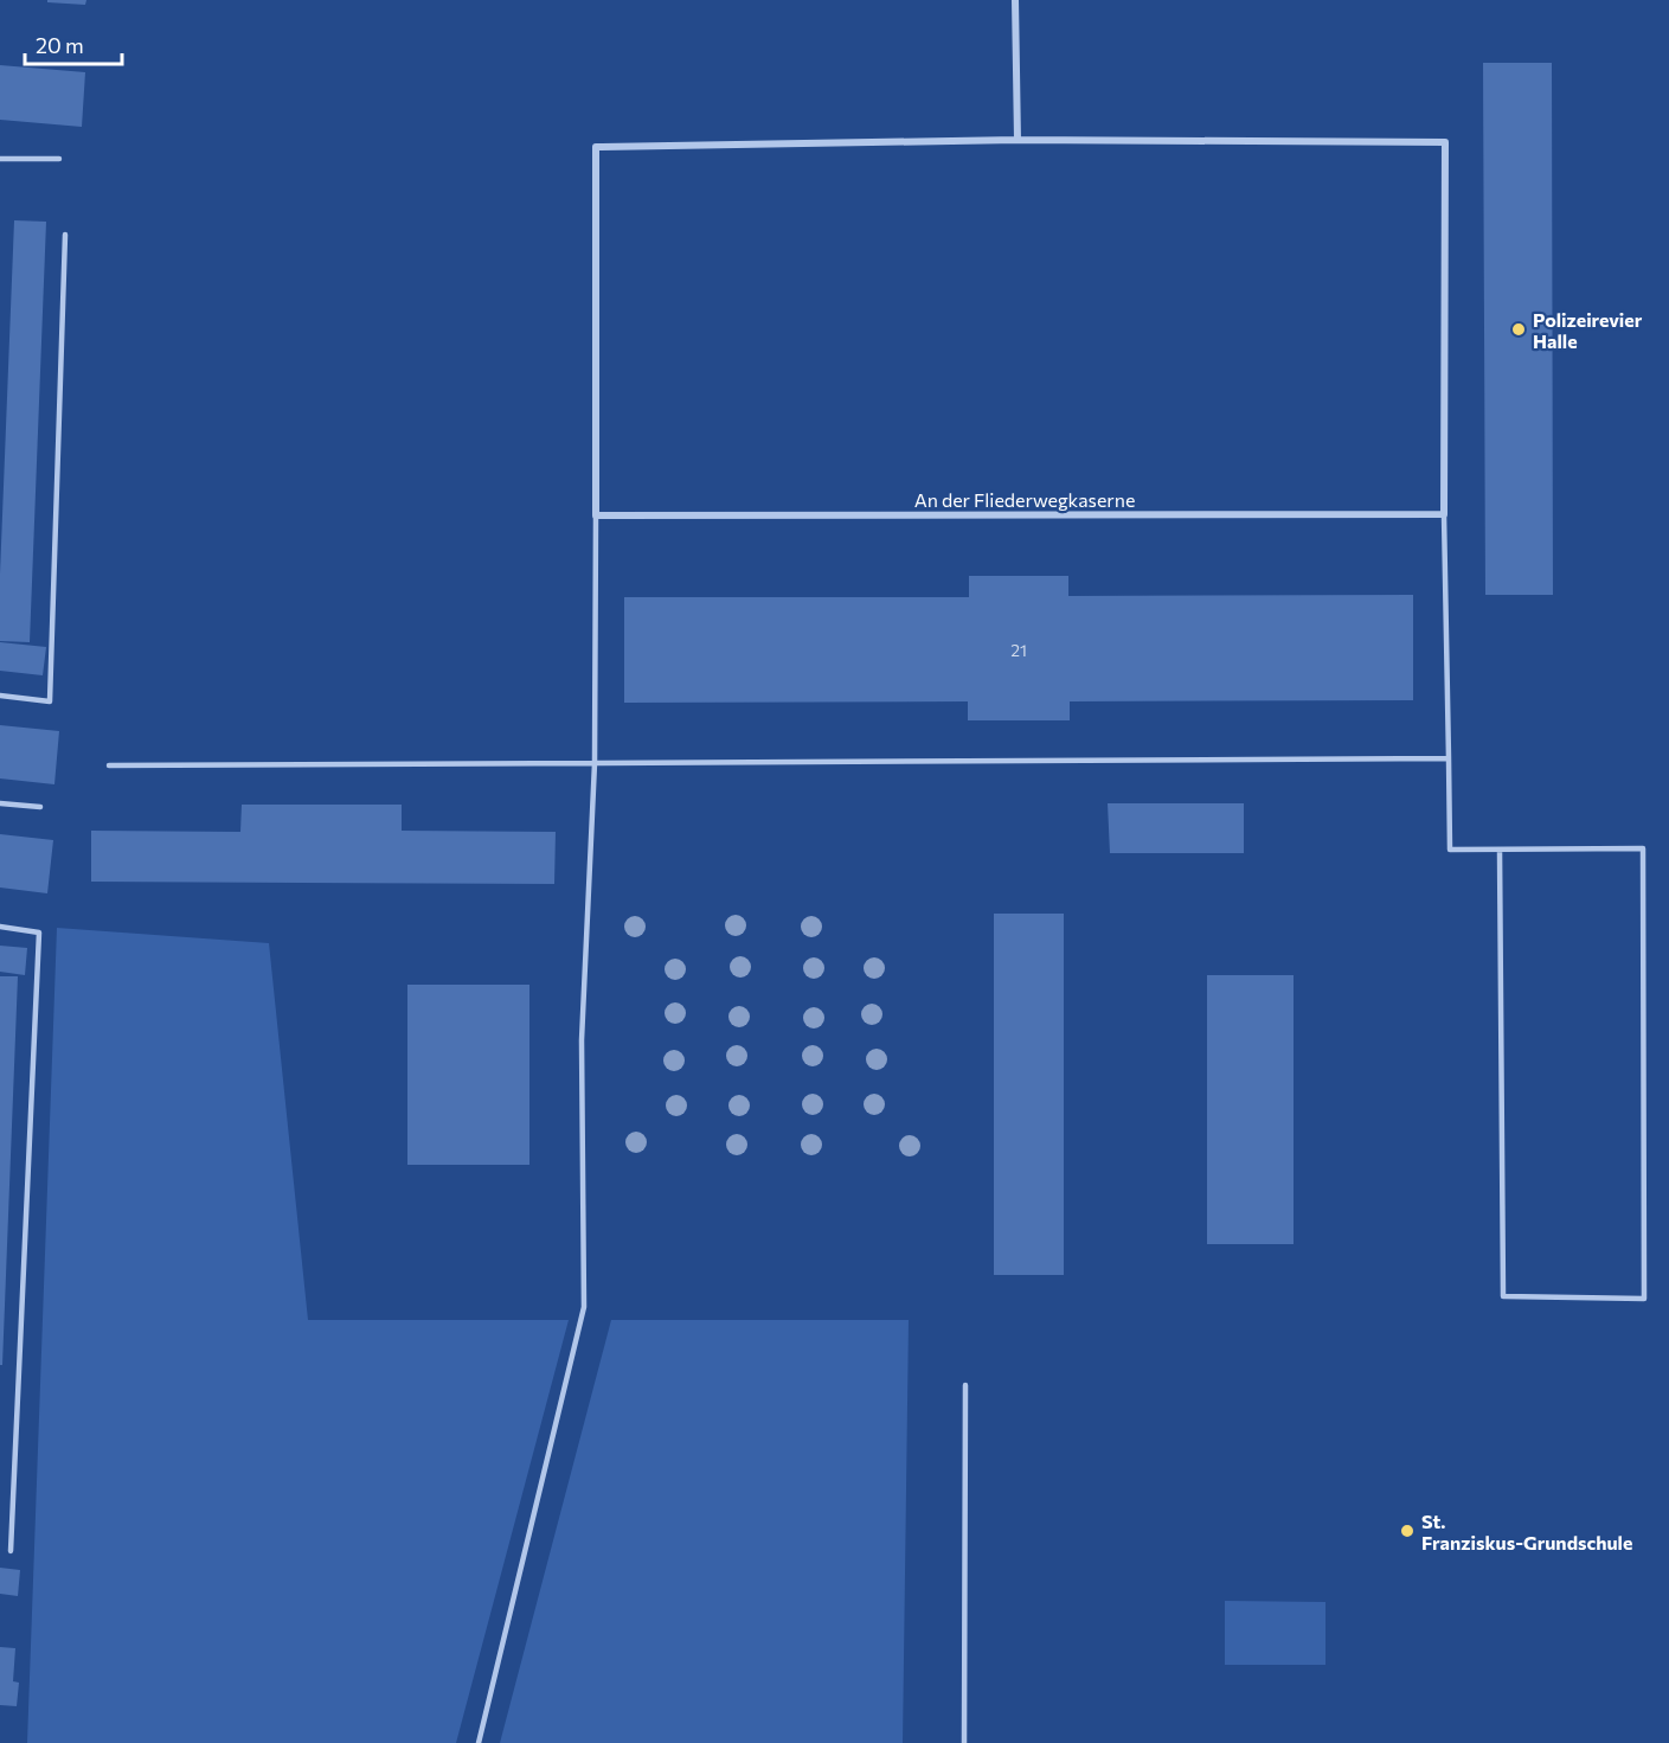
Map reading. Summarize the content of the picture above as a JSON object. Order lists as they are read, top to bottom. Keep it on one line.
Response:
{"streets":{"street":["An der Fliederwegkaserne"]},"places":["Polizeirevier Halle","St. Franziskus-Grundschule"],"house_numbers":["21"],"scale_bar":"20 m"}
